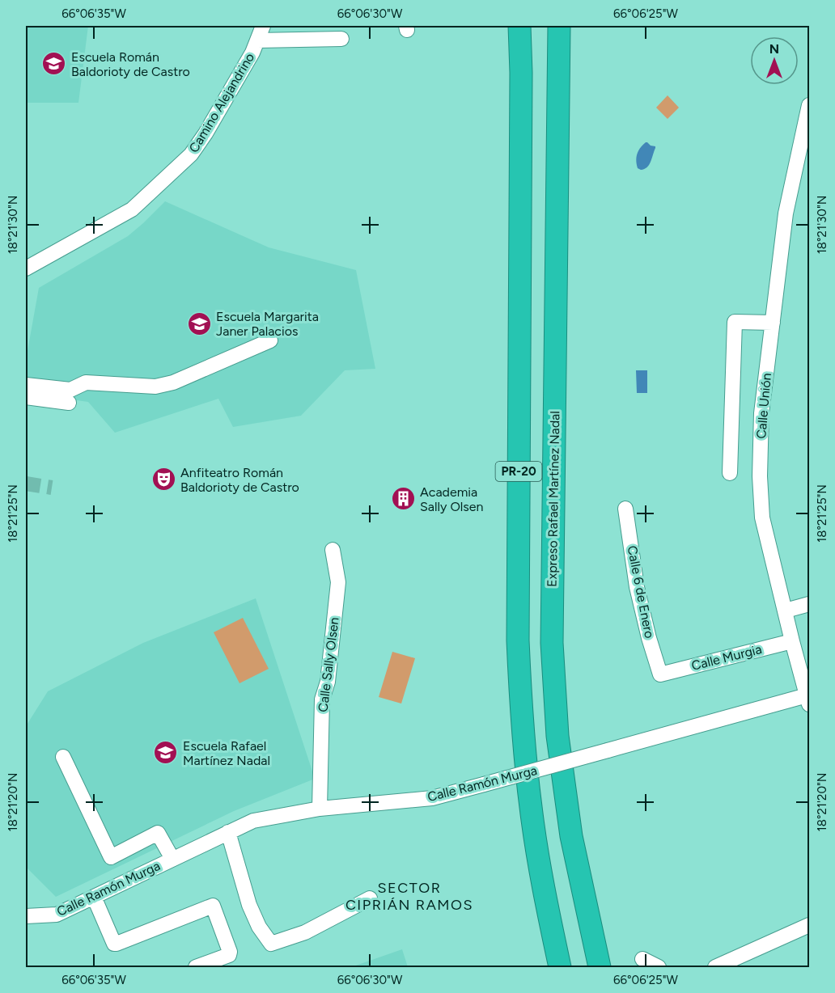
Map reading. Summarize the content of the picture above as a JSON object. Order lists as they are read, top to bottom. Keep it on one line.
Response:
{"streets":{"highway":["PR-20","Expreso Rafael Martínez Nadal"],"street":["Camino Alejandrino","Calle Unión","Calle 6 de Enero","Calle Murgia","Calle Sally Olsen","Calle Ramón Murga"]},"crossings":[["Calle Unión","Calle Murgia"],["Calle Unión","Calle Ramón Murga"],["Calle 6 de Enero","Calle Murgia"],["Calle Sally Olsen","Calle Ramón Murga"]],"districts":["SECTOR CIPRIÁN RAMOS"],"places":{"school or university":["Escuela Román Baldorioty de Castro","Escuela Margarita Janer Palacios","Escuela Rafael Martínez Nadal"],"theatre":["Anfiteatro Román Baldorioty de Castro"],"building":["Academia Sally Olsen"]},"north":"top","coordinates":["66°06'35\"W","66°06'30\"W","66°06'25\"W","18°21'30\"N","18°21'25\"N","18°21'20\"N"]}
